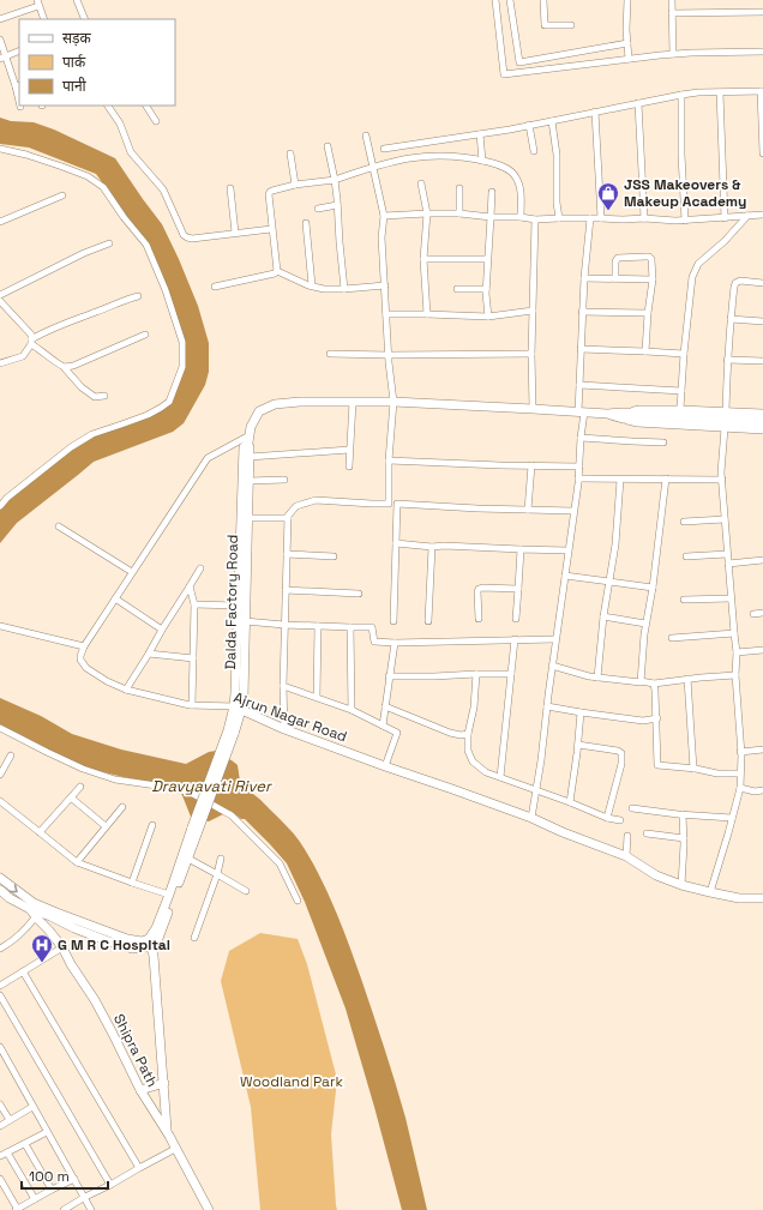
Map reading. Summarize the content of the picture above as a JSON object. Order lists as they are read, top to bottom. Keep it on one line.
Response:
{"streets":{"street":["Dalda Factory Road","Ajrun Nagar Road","Shipra Path"]},"crossings":[["Dalda Factory Road","Ajrun Nagar Road"]],"water":["Dravyavati River"],"parks":["Woodland Park"],"places":{"shop":["JSS Makeovers & Makeup Academy"],"hospital":["G M R C Hospital"]},"legend":["सड़क","पार्क","पानी"],"scale_bar":"100 m"}
